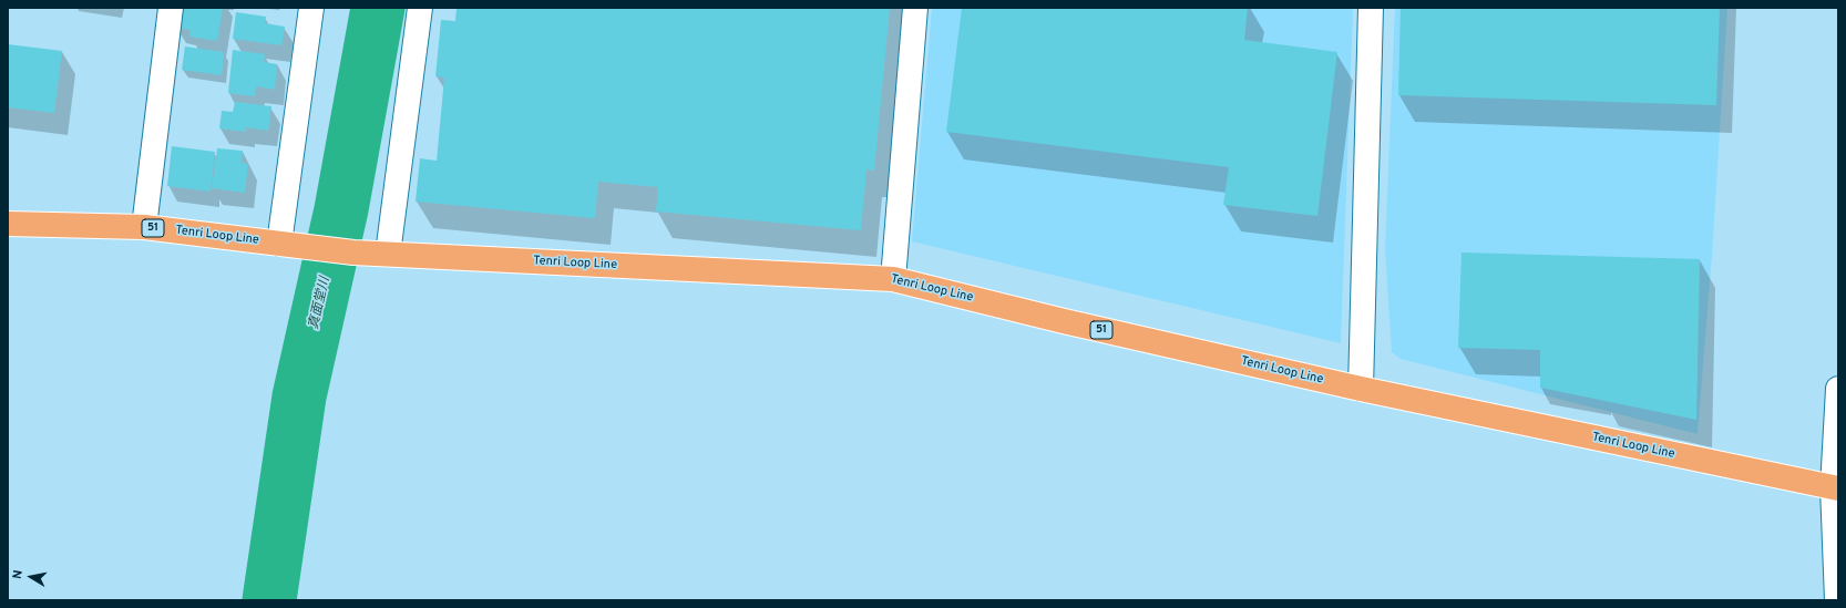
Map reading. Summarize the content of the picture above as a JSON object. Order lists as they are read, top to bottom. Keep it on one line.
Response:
{"streets":{"main road":["51","Tenri Loop Line"]},"water":["真面堂川"],"north":"left"}
